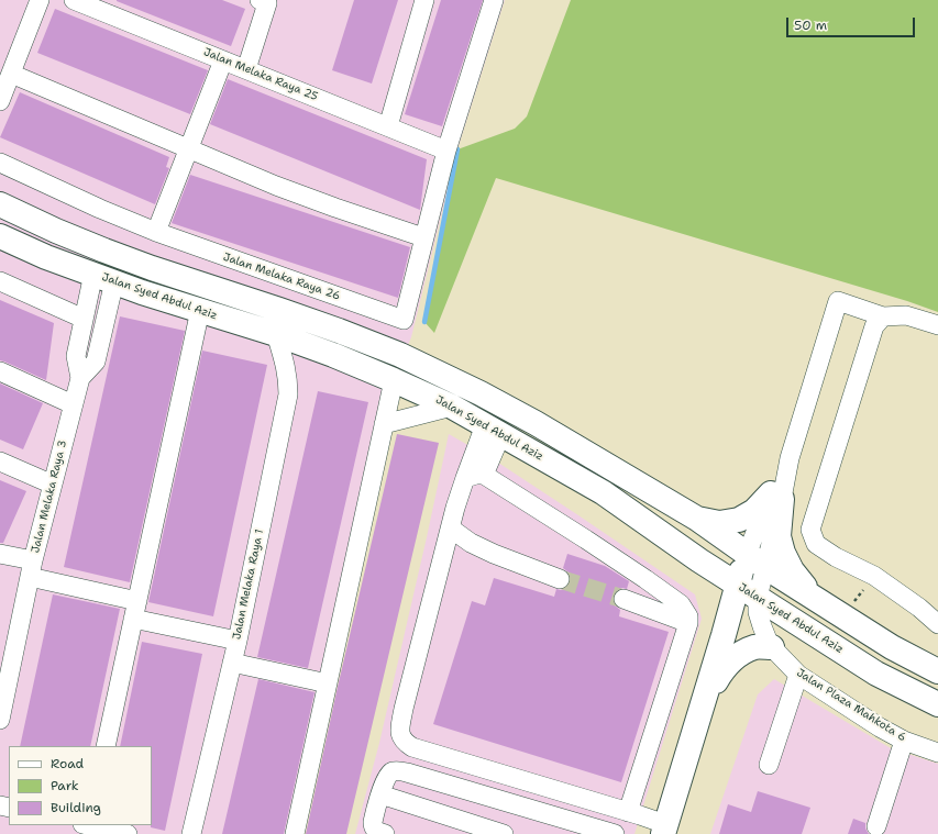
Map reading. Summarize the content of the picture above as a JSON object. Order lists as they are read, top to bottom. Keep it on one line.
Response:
{"streets":{"main road":["Jalan Syed Abdul Aziz"],"street":["Jalan Melaka Raya 25","Jalan Melaka Raya 26","Jalan Melaka Raya 3","Jalan Melaka Raya 1","Jalan Plaza Mahkota 6"]},"crossings":[["Jalan Melaka Raya 25","Jalan Melaka Raya 26"],["Jalan Syed Abdul Aziz","Jalan Melaka Raya 3"],["Jalan Syed Abdul Aziz","Jalan Melaka Raya 1"],["Jalan Syed Abdul Aziz","Jalan Plaza Mahkota 6"]],"legend":["Road","Park","Building"],"scale_bar":"50 m"}
